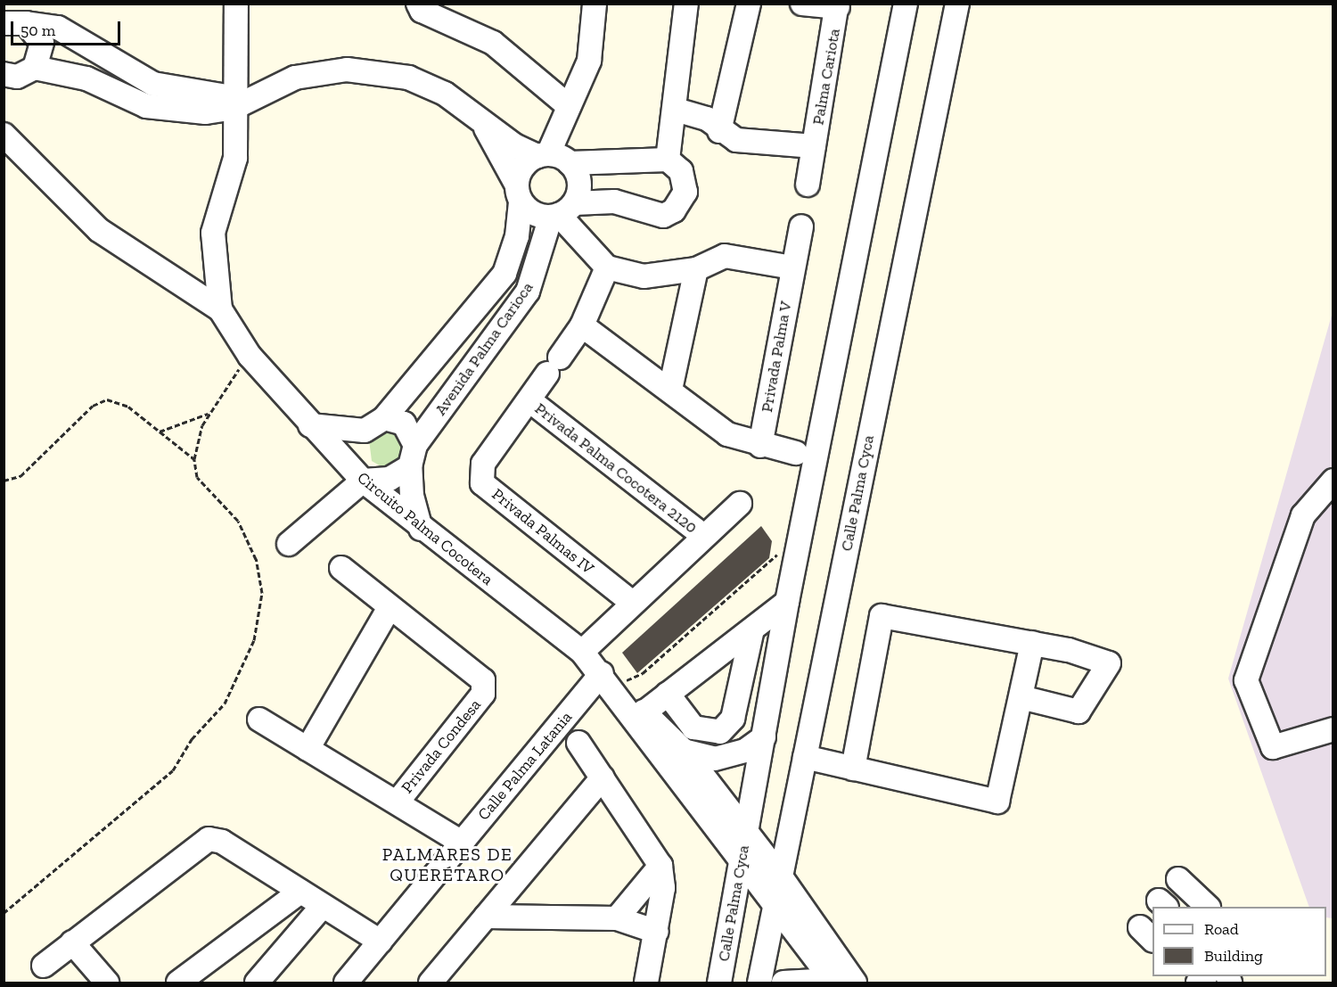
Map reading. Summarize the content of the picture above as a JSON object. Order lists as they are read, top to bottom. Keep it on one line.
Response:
{"streets":{"street":["Palma Cariota","Avenida Palma Carioca","Privada Palma V","Privada Palma Cocotera 2120","Calle Palma Cyca","Circuito Palma Cocotera","Privada Palmas IV","Privada Condesa","Calle Palma Latania"]},"crossings":[["Avenida Palma Carioca","Circuito Palma Cocotera"],["Privada Palma Cocotera 2120","Privada Palmas IV"],["Calle Palma Cyca","Circuito Palma Cocotera"],["Circuito Palma Cocotera","Calle Palma Latania"],["Privada Condesa","Calle Palma Latania"]],"districts":["PALMARES DE QUERÉTARO"],"legend":["Road","Building"],"scale_bar":"50 m"}
